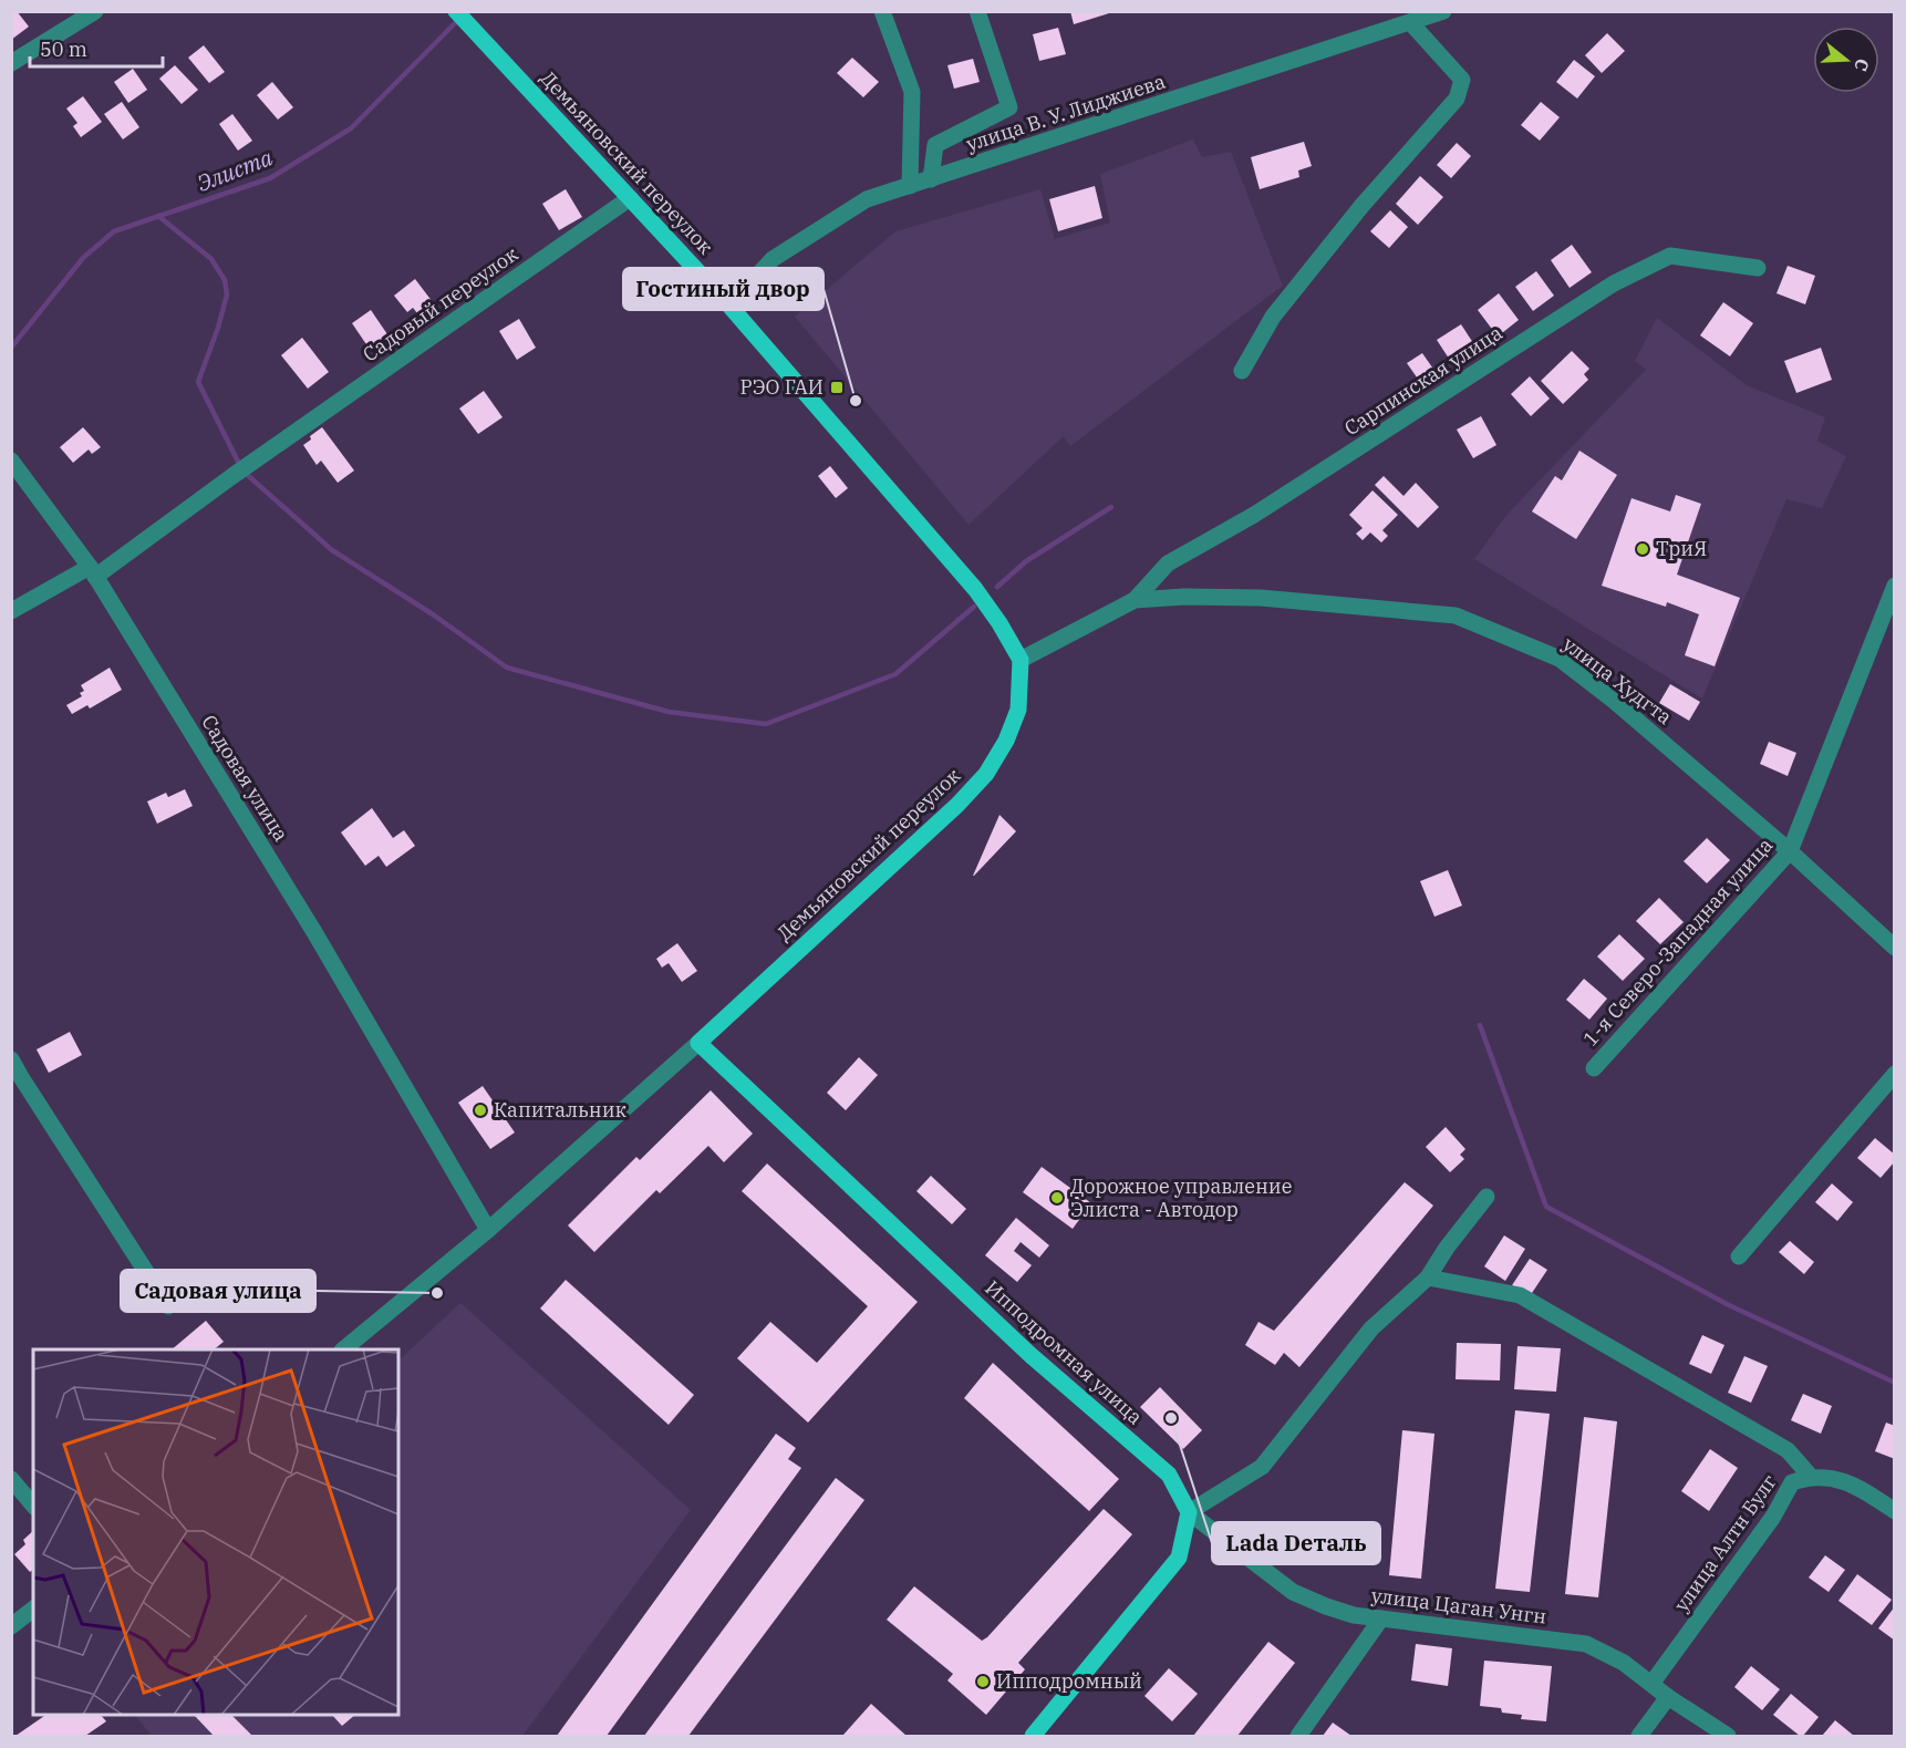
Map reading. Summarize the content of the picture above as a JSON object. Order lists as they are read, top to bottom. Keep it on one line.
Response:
{"streets":{"main road":["Демьяновский переулок","Ипподромная улица"],"street":["улица В. У. Лиджиева","Садовый переулок","Сарпинская улица","улица Худгта","Садовая улица","1-я Северо-Западная улица","улица Алтн Булг","улица Цаган Унгн"]},"crossings":[["улица В. У. Лиджиева","Демьяновский переулок"],["Демьяновский переулок","Садовый переулок"],["Демьяновский переулок","улица Худгта"],["Демьяновский переулок","Садовая улица"],["Демьяновский переулок","Ипподромная улица"],["Садовый переулок","Садовая улица"],["Сарпинская улица","улица Худгта"],["улица Худгта","1-я Северо-Западная улица"],["Ипподромная улица","улица Цаган Унгн"],["улица Алтн Булг","улица Цаган Унгн"]],"water":["Элиста"],"places":{"transit":["РЭО ГАИ"],"other":["Гостиный двор","ТриЯ","Капитальник","Дорожное управление Элиста - Автодор","Садовая улица","Lada Dеталь","Ипподромный"]},"scale_bar":"50 m","north":"right"}
